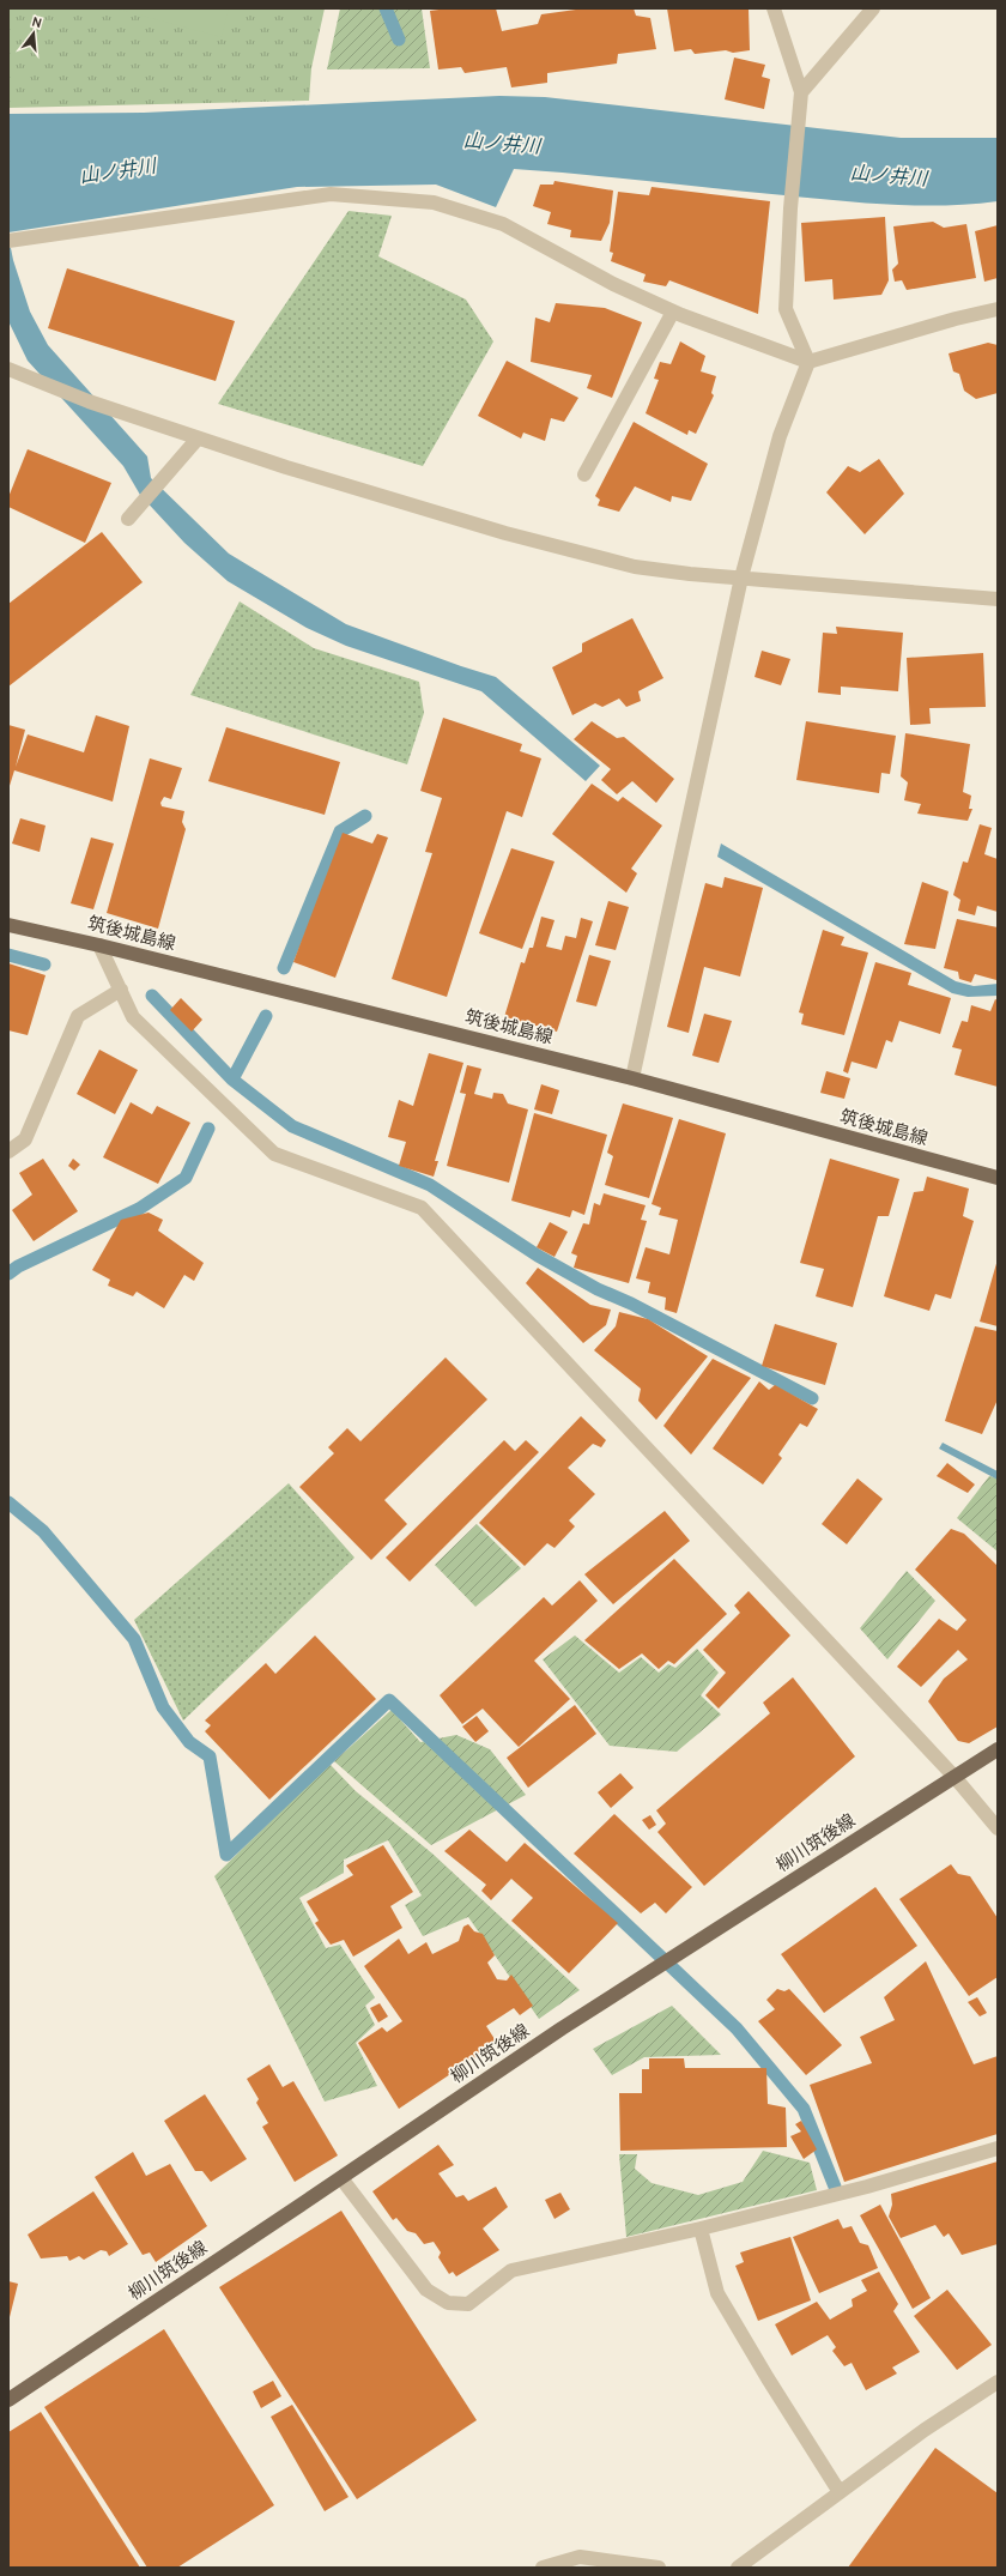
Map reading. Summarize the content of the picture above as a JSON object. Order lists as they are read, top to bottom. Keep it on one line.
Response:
{"streets":{"main road":["筑後城島線","柳川筑後線"]},"water":["山ノ井川"],"north":"top"}
